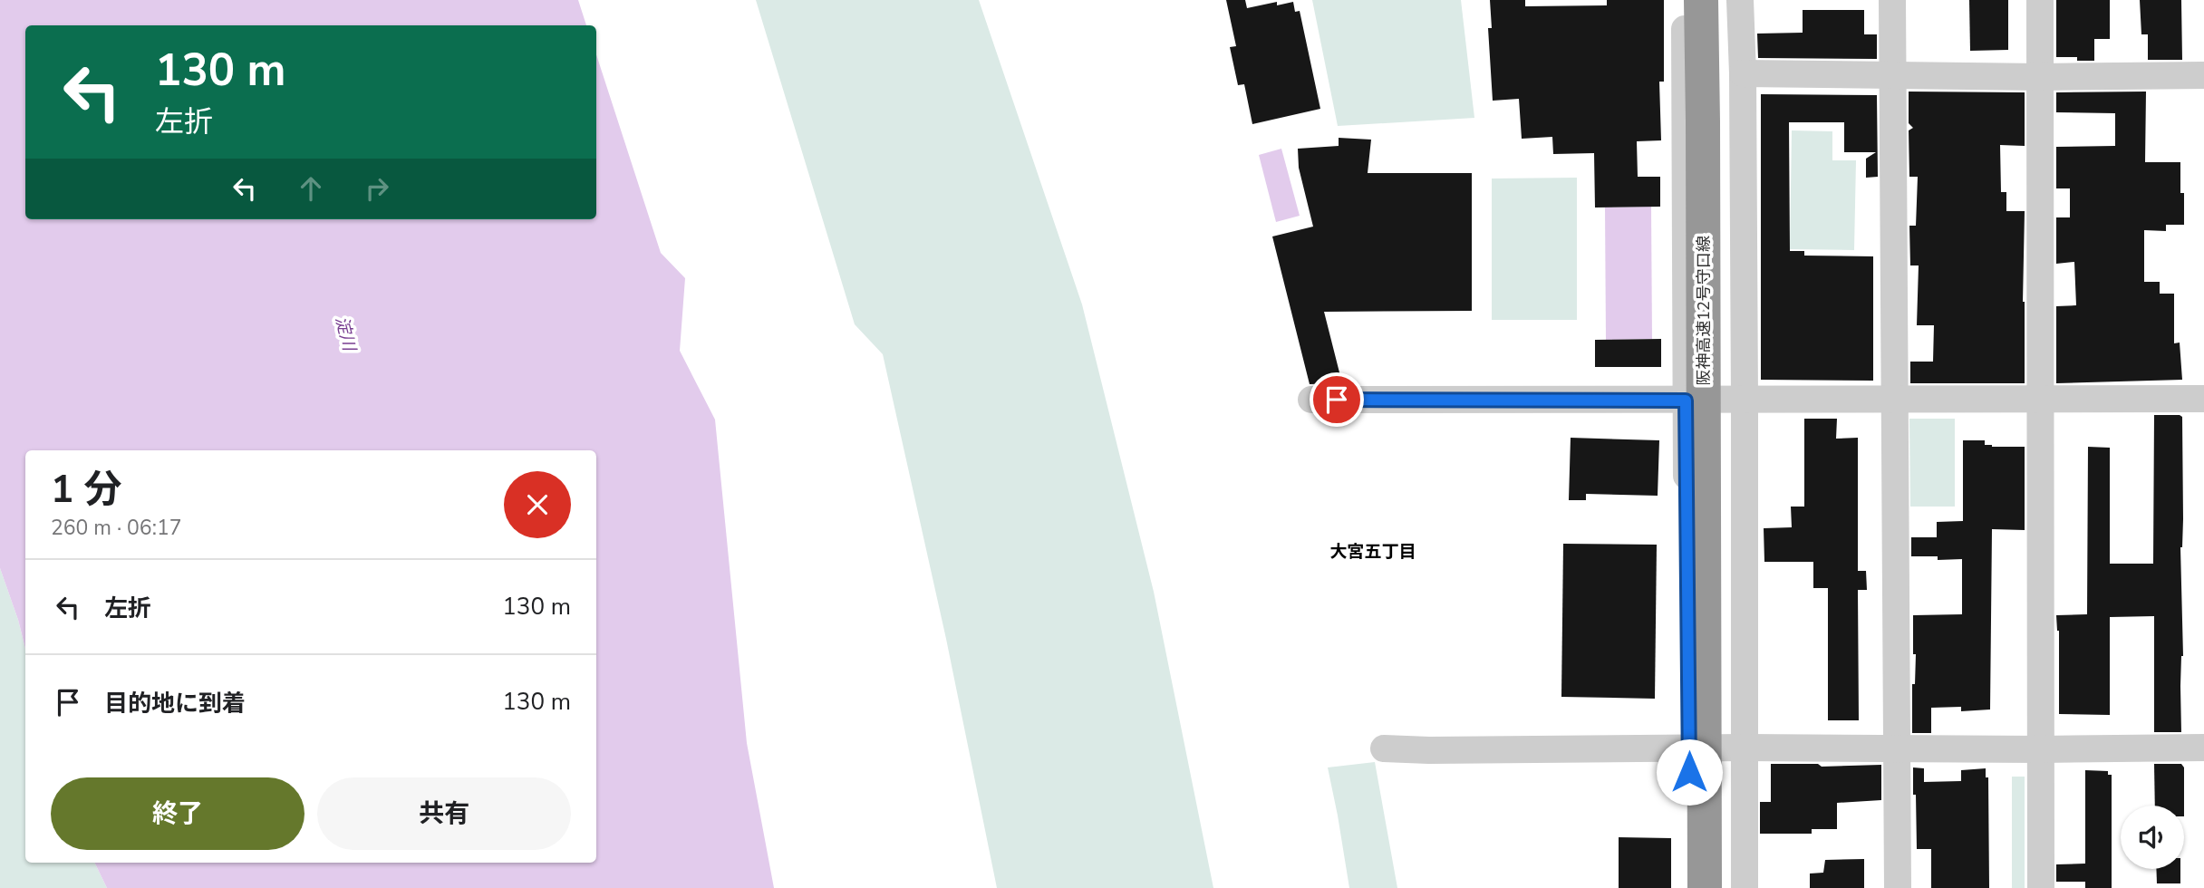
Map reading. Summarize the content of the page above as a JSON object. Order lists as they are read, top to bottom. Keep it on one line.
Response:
{"streets":{"highway":["阪神高速12号守口線"]},"districts":["大宮五丁目"],"water":["淀川"],"page":{"turn":["130 m","左折"],"heading":["1 分","260 m · 06:17"],"list":[{"name":"左折","value":"130 m"},{"name":"目的地に到着","value":"130 m"}],"buttons":["終了","共有"]}}
